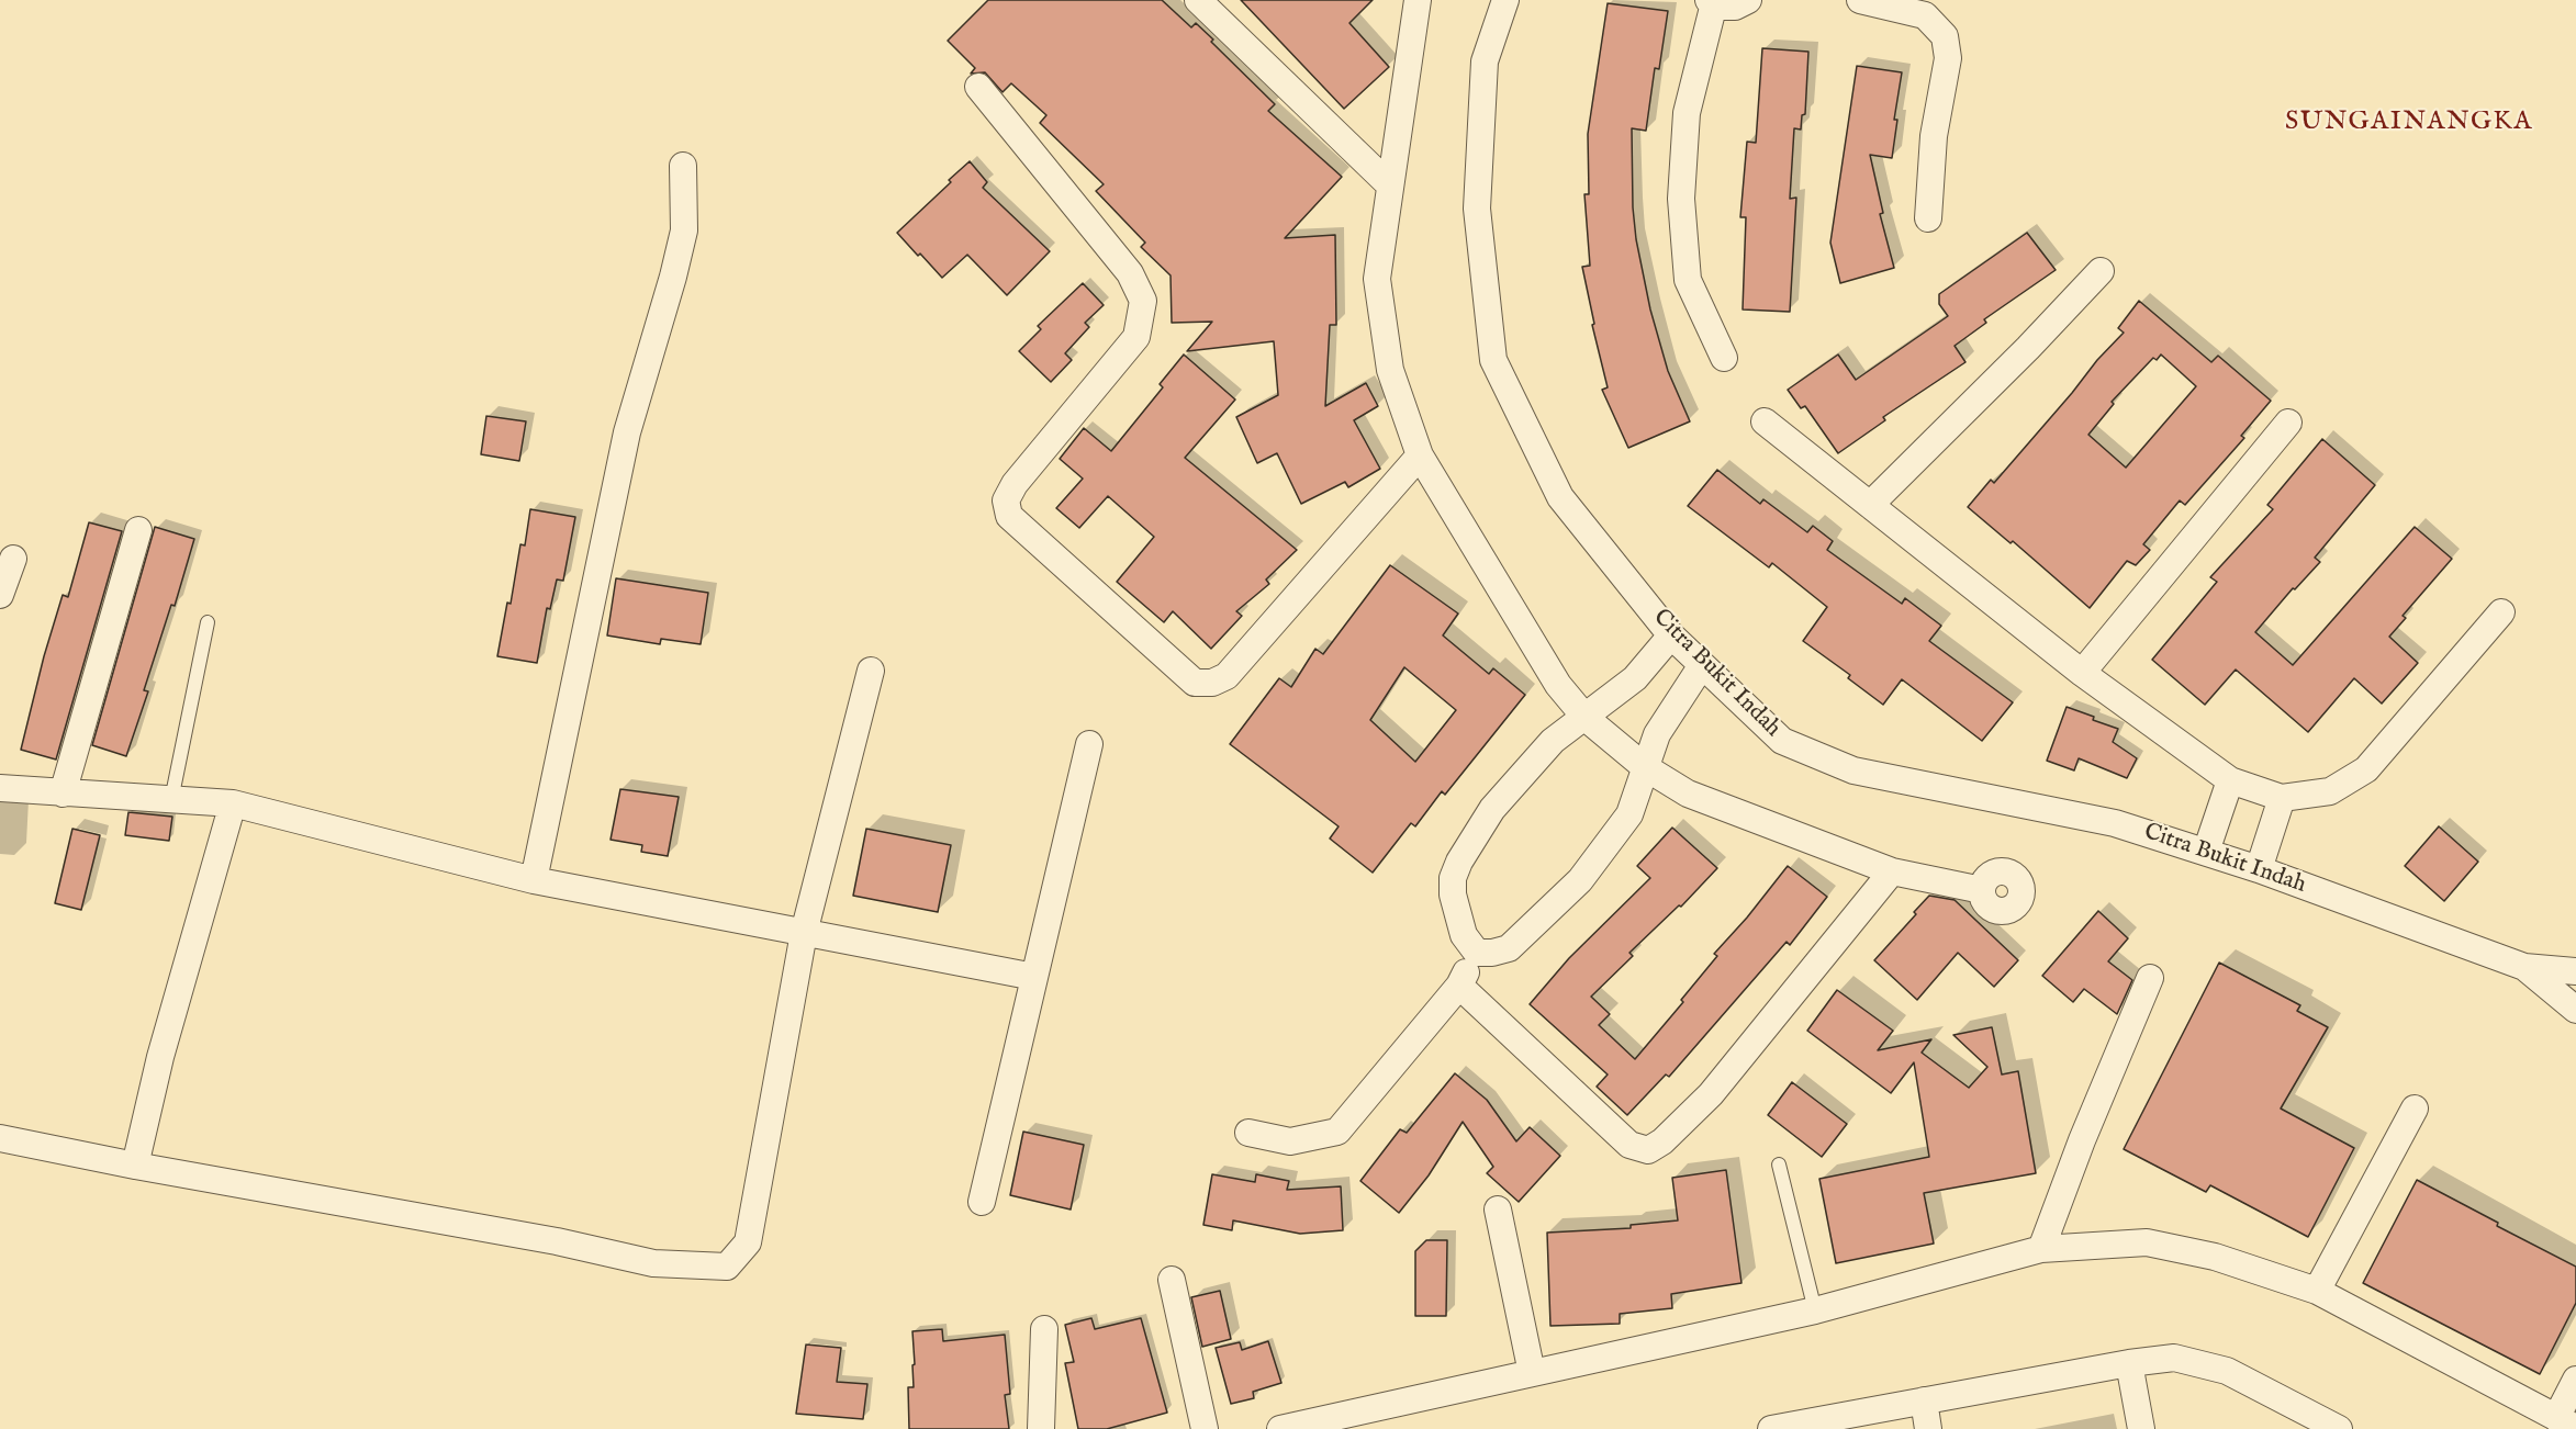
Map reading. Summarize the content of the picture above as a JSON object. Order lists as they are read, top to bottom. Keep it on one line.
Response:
{"streets":{"street":["Citra Bukit Indah"]},"districts":["SUNGAINANGKA"]}
